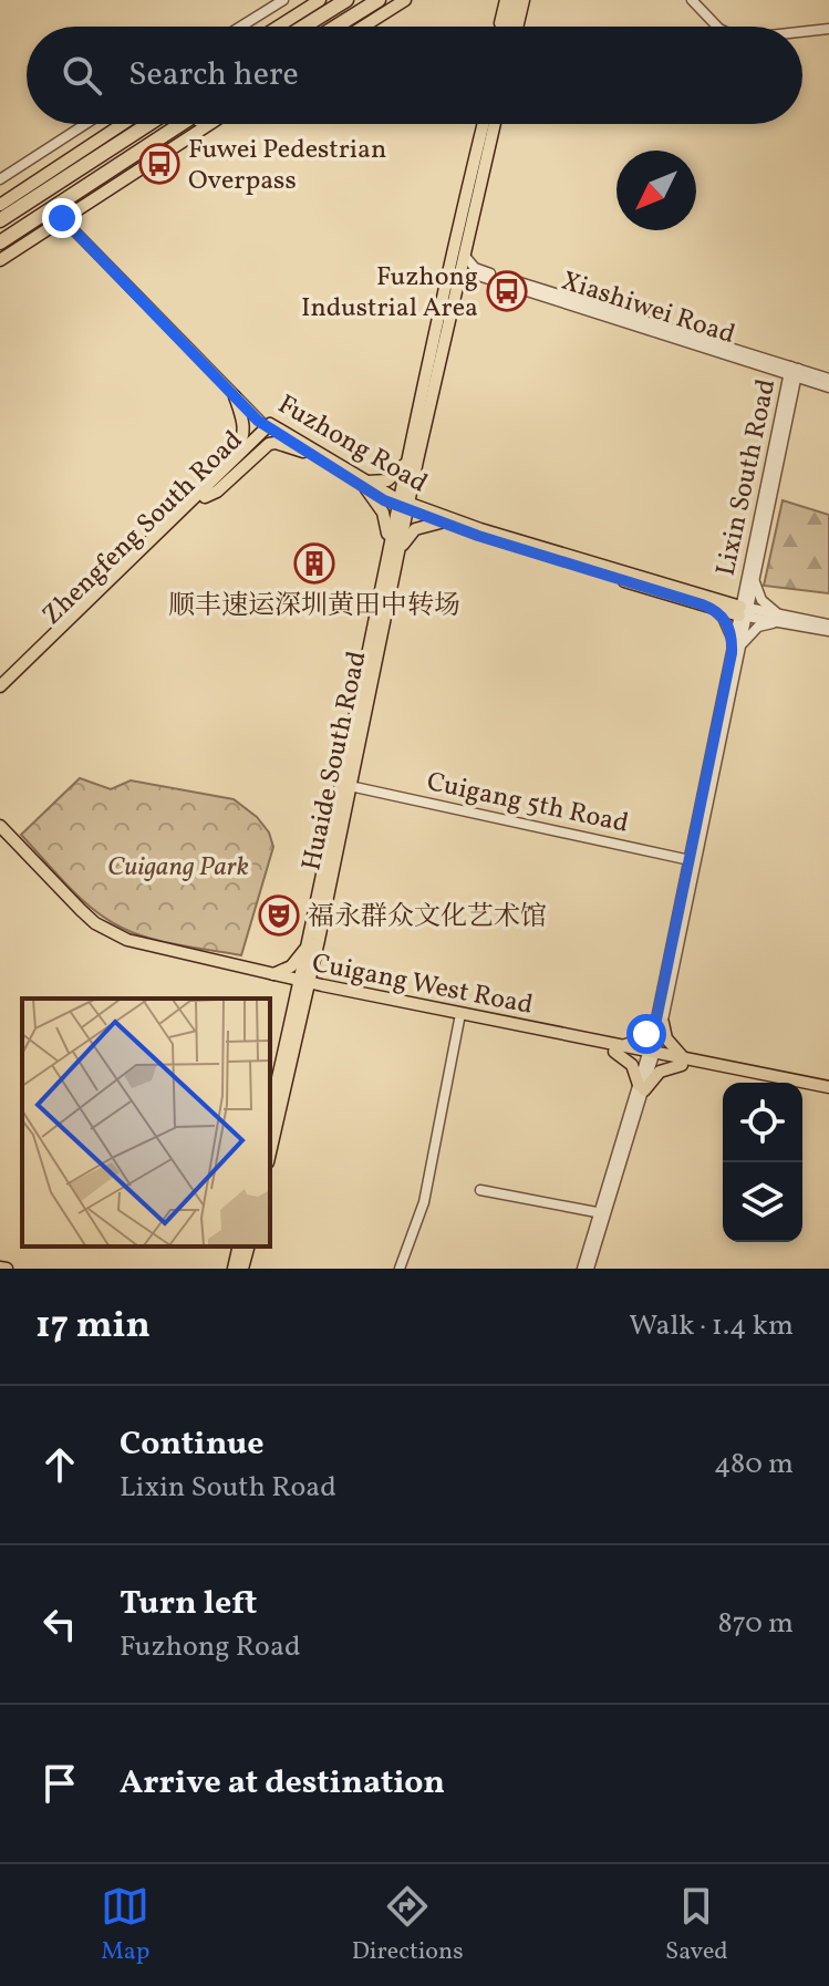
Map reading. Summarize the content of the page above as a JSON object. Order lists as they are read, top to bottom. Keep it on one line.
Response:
{"streets":{"main road":["Fuzhong Road","Zhengfeng South Road","Huaide South Road","Cuigang West Road"],"street":["Xiashiwei Road","Lixin South Road","Cuigang 5th Road"]},"crossings":[["Xiashiwei Road","Lixin South Road"],["Xiashiwei Road","Huaide South Road"],["Fuzhong Road","Lixin South Road"],["Fuzhong Road","Zhengfeng South Road"],["Fuzhong Road","Huaide South Road"],["Lixin South Road","Cuigang 5th Road"],["Lixin South Road","Cuigang West Road"],["Huaide South Road","Cuigang 5th Road"],["Huaide South Road","Cuigang West Road"]],"parks":["Cuigang Park"],"places":{"bus stop":["Fuwei Pedestrian Overpass","Fuzhong Industrial Area"],"building":["顺丰速运深圳黄田中转场"],"theatre":["福永群众文化艺术馆"]},"north":"bottom left","page":{"search":"Search here","heading":["17 min","Walk · 1.4 km"],"list":[["Continue","Lixin South Road","480 m"],["Turn left","Fuzhong Road","870 m"],"Arrive at destination"],"nav":["Map","Directions","Saved"]}}
